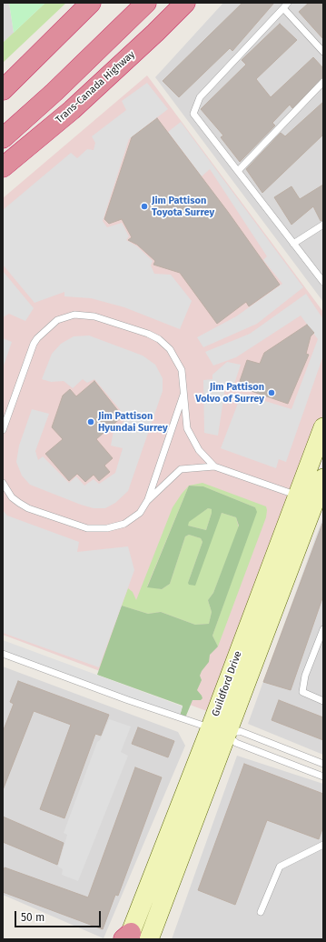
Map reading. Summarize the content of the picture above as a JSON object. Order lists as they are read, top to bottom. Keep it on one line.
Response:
{"streets":{"highway":["Trans-Canada Highway"],"main road":["Guildford Drive"]},"places":["Jim Pattison Toyota Surrey","Jim Pattison Volvo of Surrey","Jim Pattison Hyundai Surrey"],"scale_bar":"50 m"}
